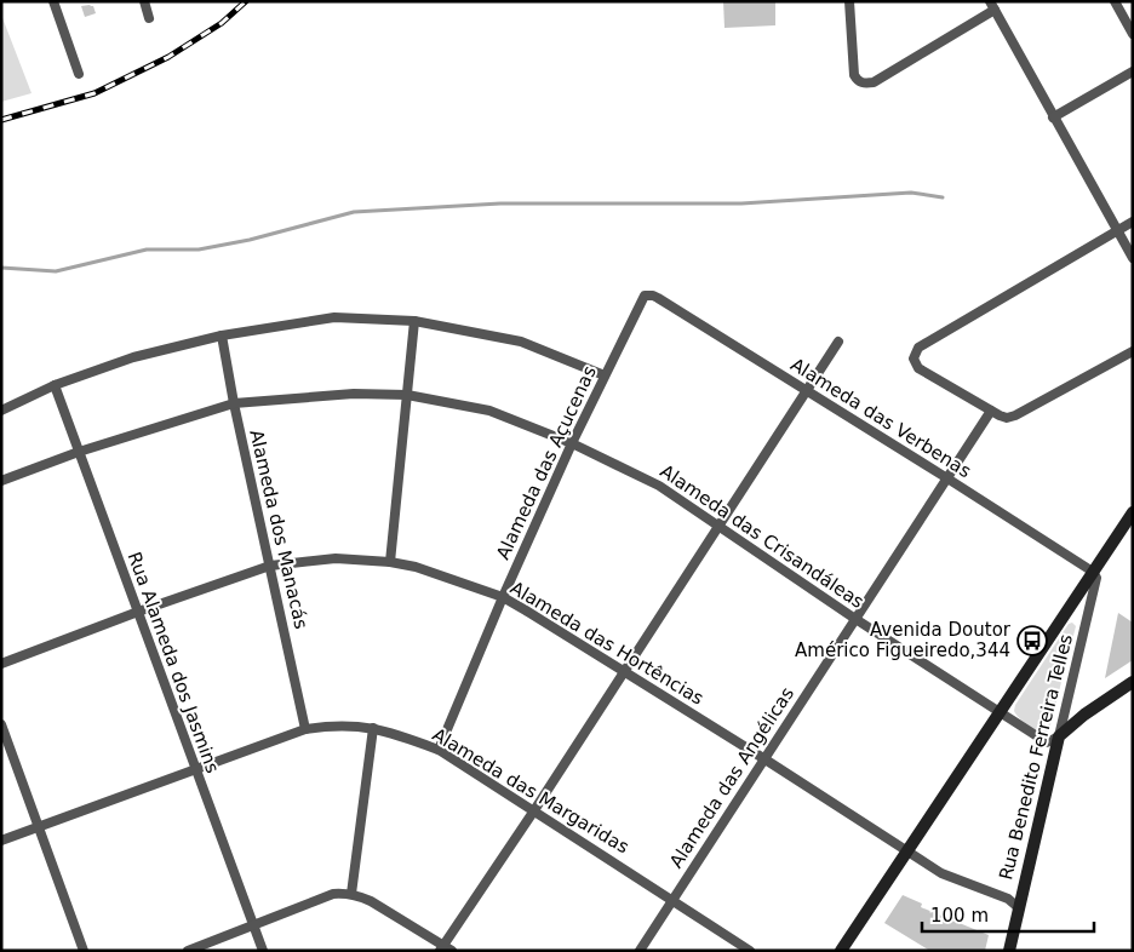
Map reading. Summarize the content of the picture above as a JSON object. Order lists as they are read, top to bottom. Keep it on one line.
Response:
{"streets":{"main road":["Rua Benedito Ferreira Telles"],"street":["Alameda das Verbenas","Alameda das Açucenas","Alameda dos Manacás","Alameda das Crisandáleas","Alameda das Hortências","Rua Alameda dos Jasmins","Alameda das Angélicas","Alameda das Margaridas"]},"crossings":[["Alameda das Verbenas","Alameda das Açucenas"],["Alameda das Verbenas","Rua Benedito Ferreira Telles"],["Alameda das Verbenas","Alameda das Angélicas"],["Alameda das Açucenas","Alameda das Crisandáleas"],["Alameda das Açucenas","Alameda das Hortências"],["Alameda das Açucenas","Alameda das Margaridas"],["Alameda dos Manacás","Alameda das Crisandáleas"],["Alameda dos Manacás","Alameda das Hortências"],["Alameda dos Manacás","Alameda das Margaridas"],["Alameda das Crisandáleas","Rua Alameda dos Jasmins"],["Alameda das Crisandáleas","Rua Benedito Ferreira Telles"],["Alameda das Crisandáleas","Alameda das Angélicas"],["Alameda das Hortências","Rua Alameda dos Jasmins"],["Alameda das Hortências","Rua Benedito Ferreira Telles"],["Alameda das Hortências","Alameda das Angélicas"],["Rua Alameda dos Jasmins","Alameda das Margaridas"],["Alameda das Angélicas","Alameda das Margaridas"]],"places":{"bus stop":["Avenida Doutor Américo Figueiredo,344"]},"scale_bar":"100 m"}
